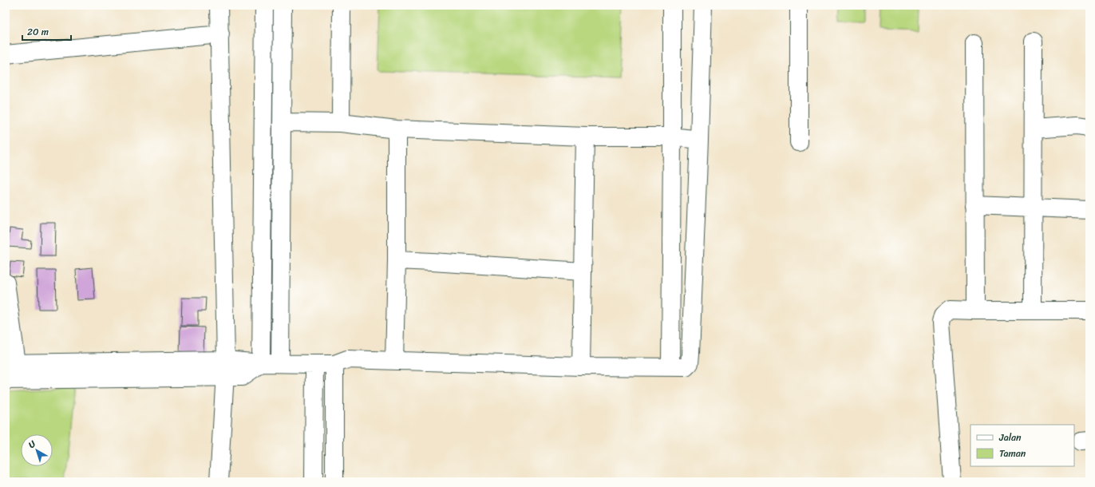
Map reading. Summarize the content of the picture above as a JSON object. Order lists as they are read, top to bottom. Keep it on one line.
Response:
{"legend":["Jalan","Taman"],"scale_bar":"20 m","north":"top left"}
